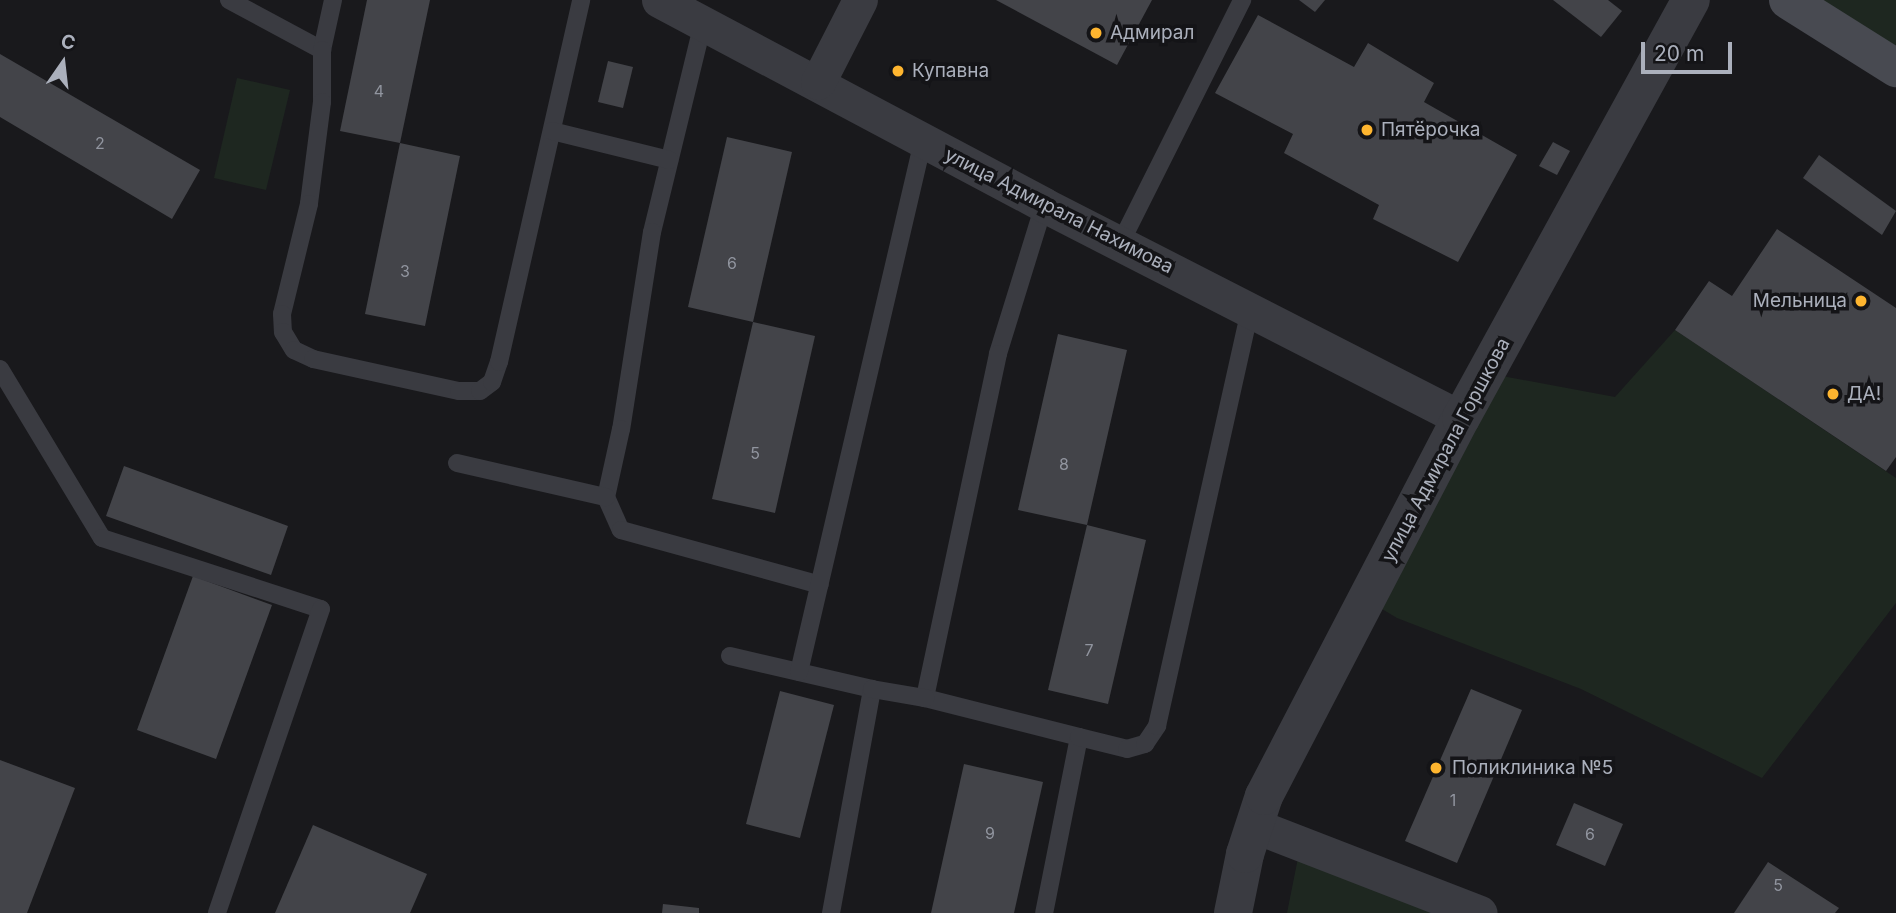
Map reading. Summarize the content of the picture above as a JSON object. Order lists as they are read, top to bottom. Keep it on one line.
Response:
{"streets":{"street":["улица Адмирала Нахимова","улица Адмирала Горшкова"]},"crossings":[["улица Адмирала Нахимова","улица Адмирала Горшкова"]],"places":["Адмирал","Купавна","Пятёрочка","Мельница","ДА!","Поликлиника №5"],"house_numbers":["4","2","6","3","5","8","7","1","9","6","5"],"scale_bar":"20 m","north":"top"}
